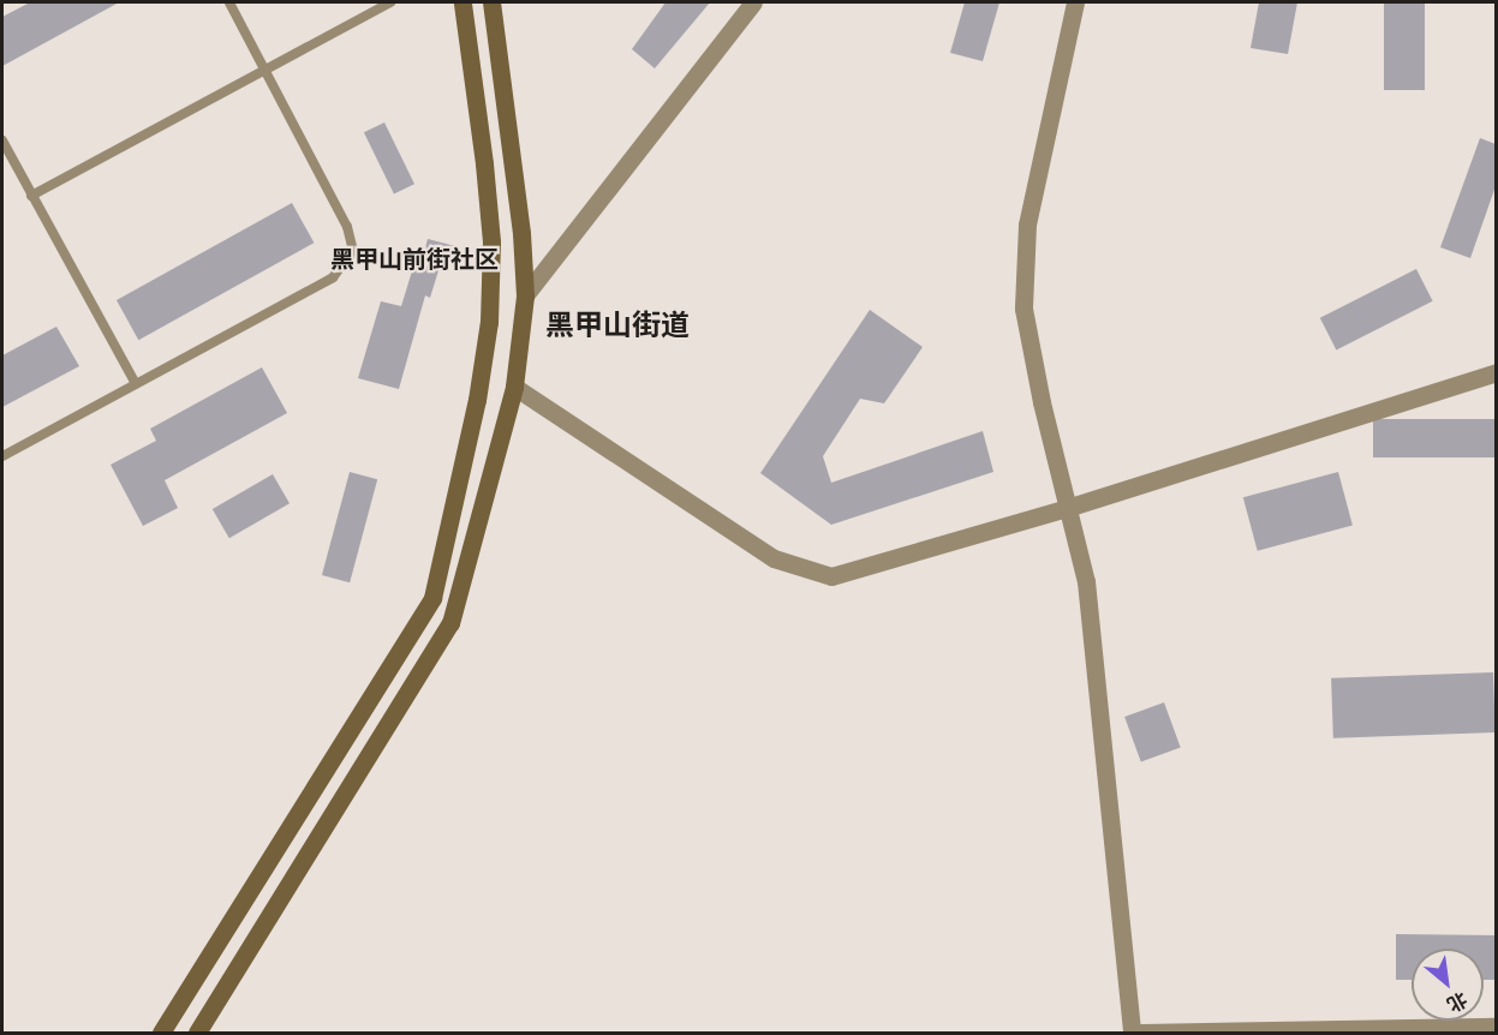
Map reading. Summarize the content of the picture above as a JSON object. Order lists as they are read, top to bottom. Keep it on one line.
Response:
{"districts":["黑甲山前街社区","黑甲山街道"],"north":"bottom right"}
